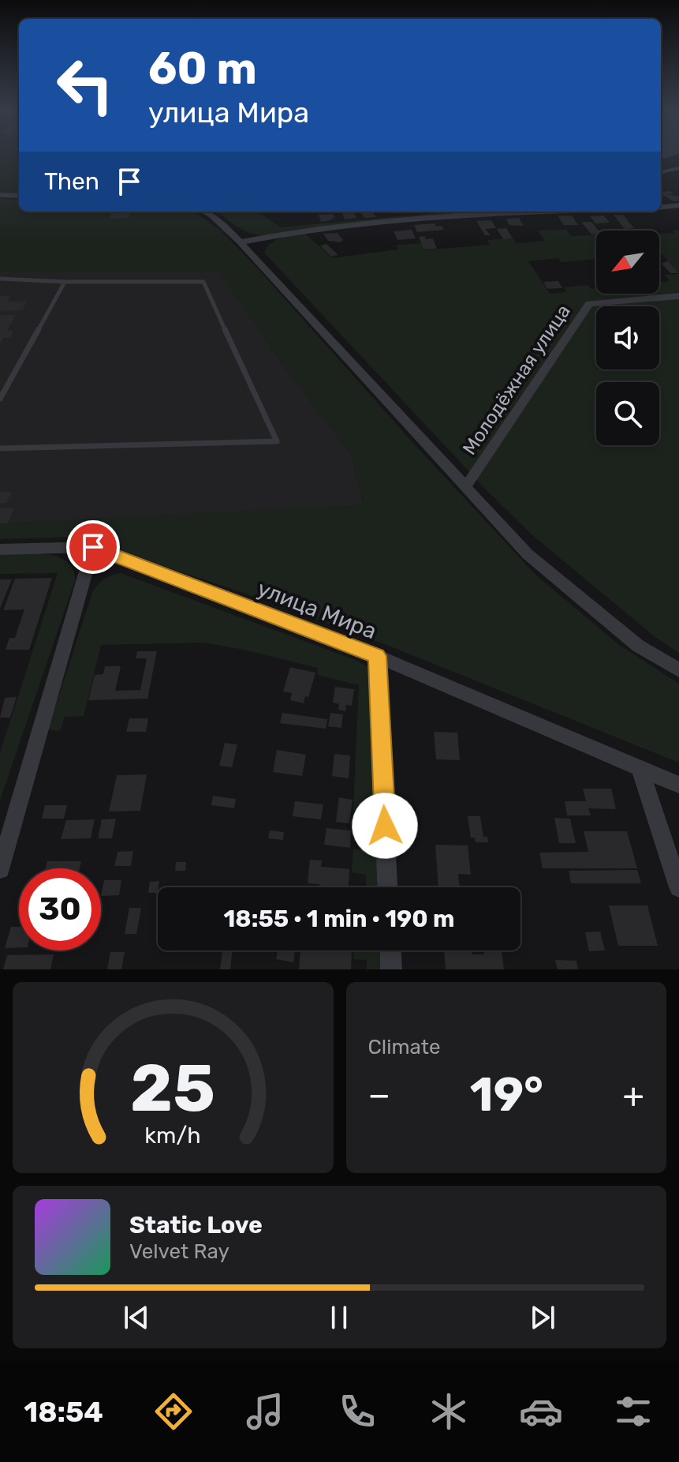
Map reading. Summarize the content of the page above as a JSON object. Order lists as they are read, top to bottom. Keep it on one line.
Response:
{"streets":{"street":["Молодёжная улица","улица Мира"]},"north":"bottom left","page":{"turn":["60 m","улица Мира"],"then":"Then","limit":"30","trip":"18:55 · 1 min · 190 m","tile":"Climate","heat":["−","19°","+"],"song":["Static Love","Velvet Ray"],"tabs":"18:54","gauge":["25","km/h"]}}
